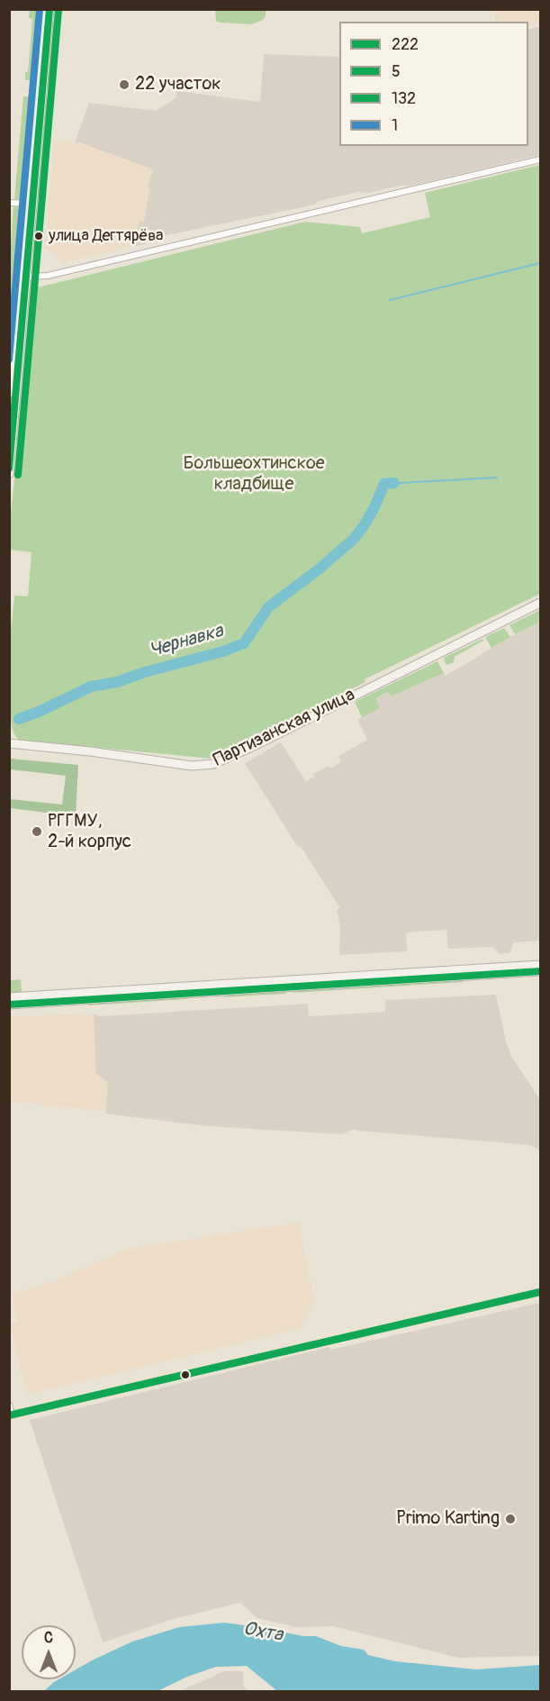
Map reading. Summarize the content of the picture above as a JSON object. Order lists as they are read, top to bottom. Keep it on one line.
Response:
{"streets":{"street":["Партизанская улица"]},"water":["Чернавка","Охта"],"parks":["Большеохтинское кладбище"],"places":["22 участок","улица Дегтярёва","РГГМУ, 2-й корпус","Primo Karting"],"lines":["transit line 222","transit line 1","transit line 132","transit line 5"],"legend":["222","5","132","1"],"north":"top"}
